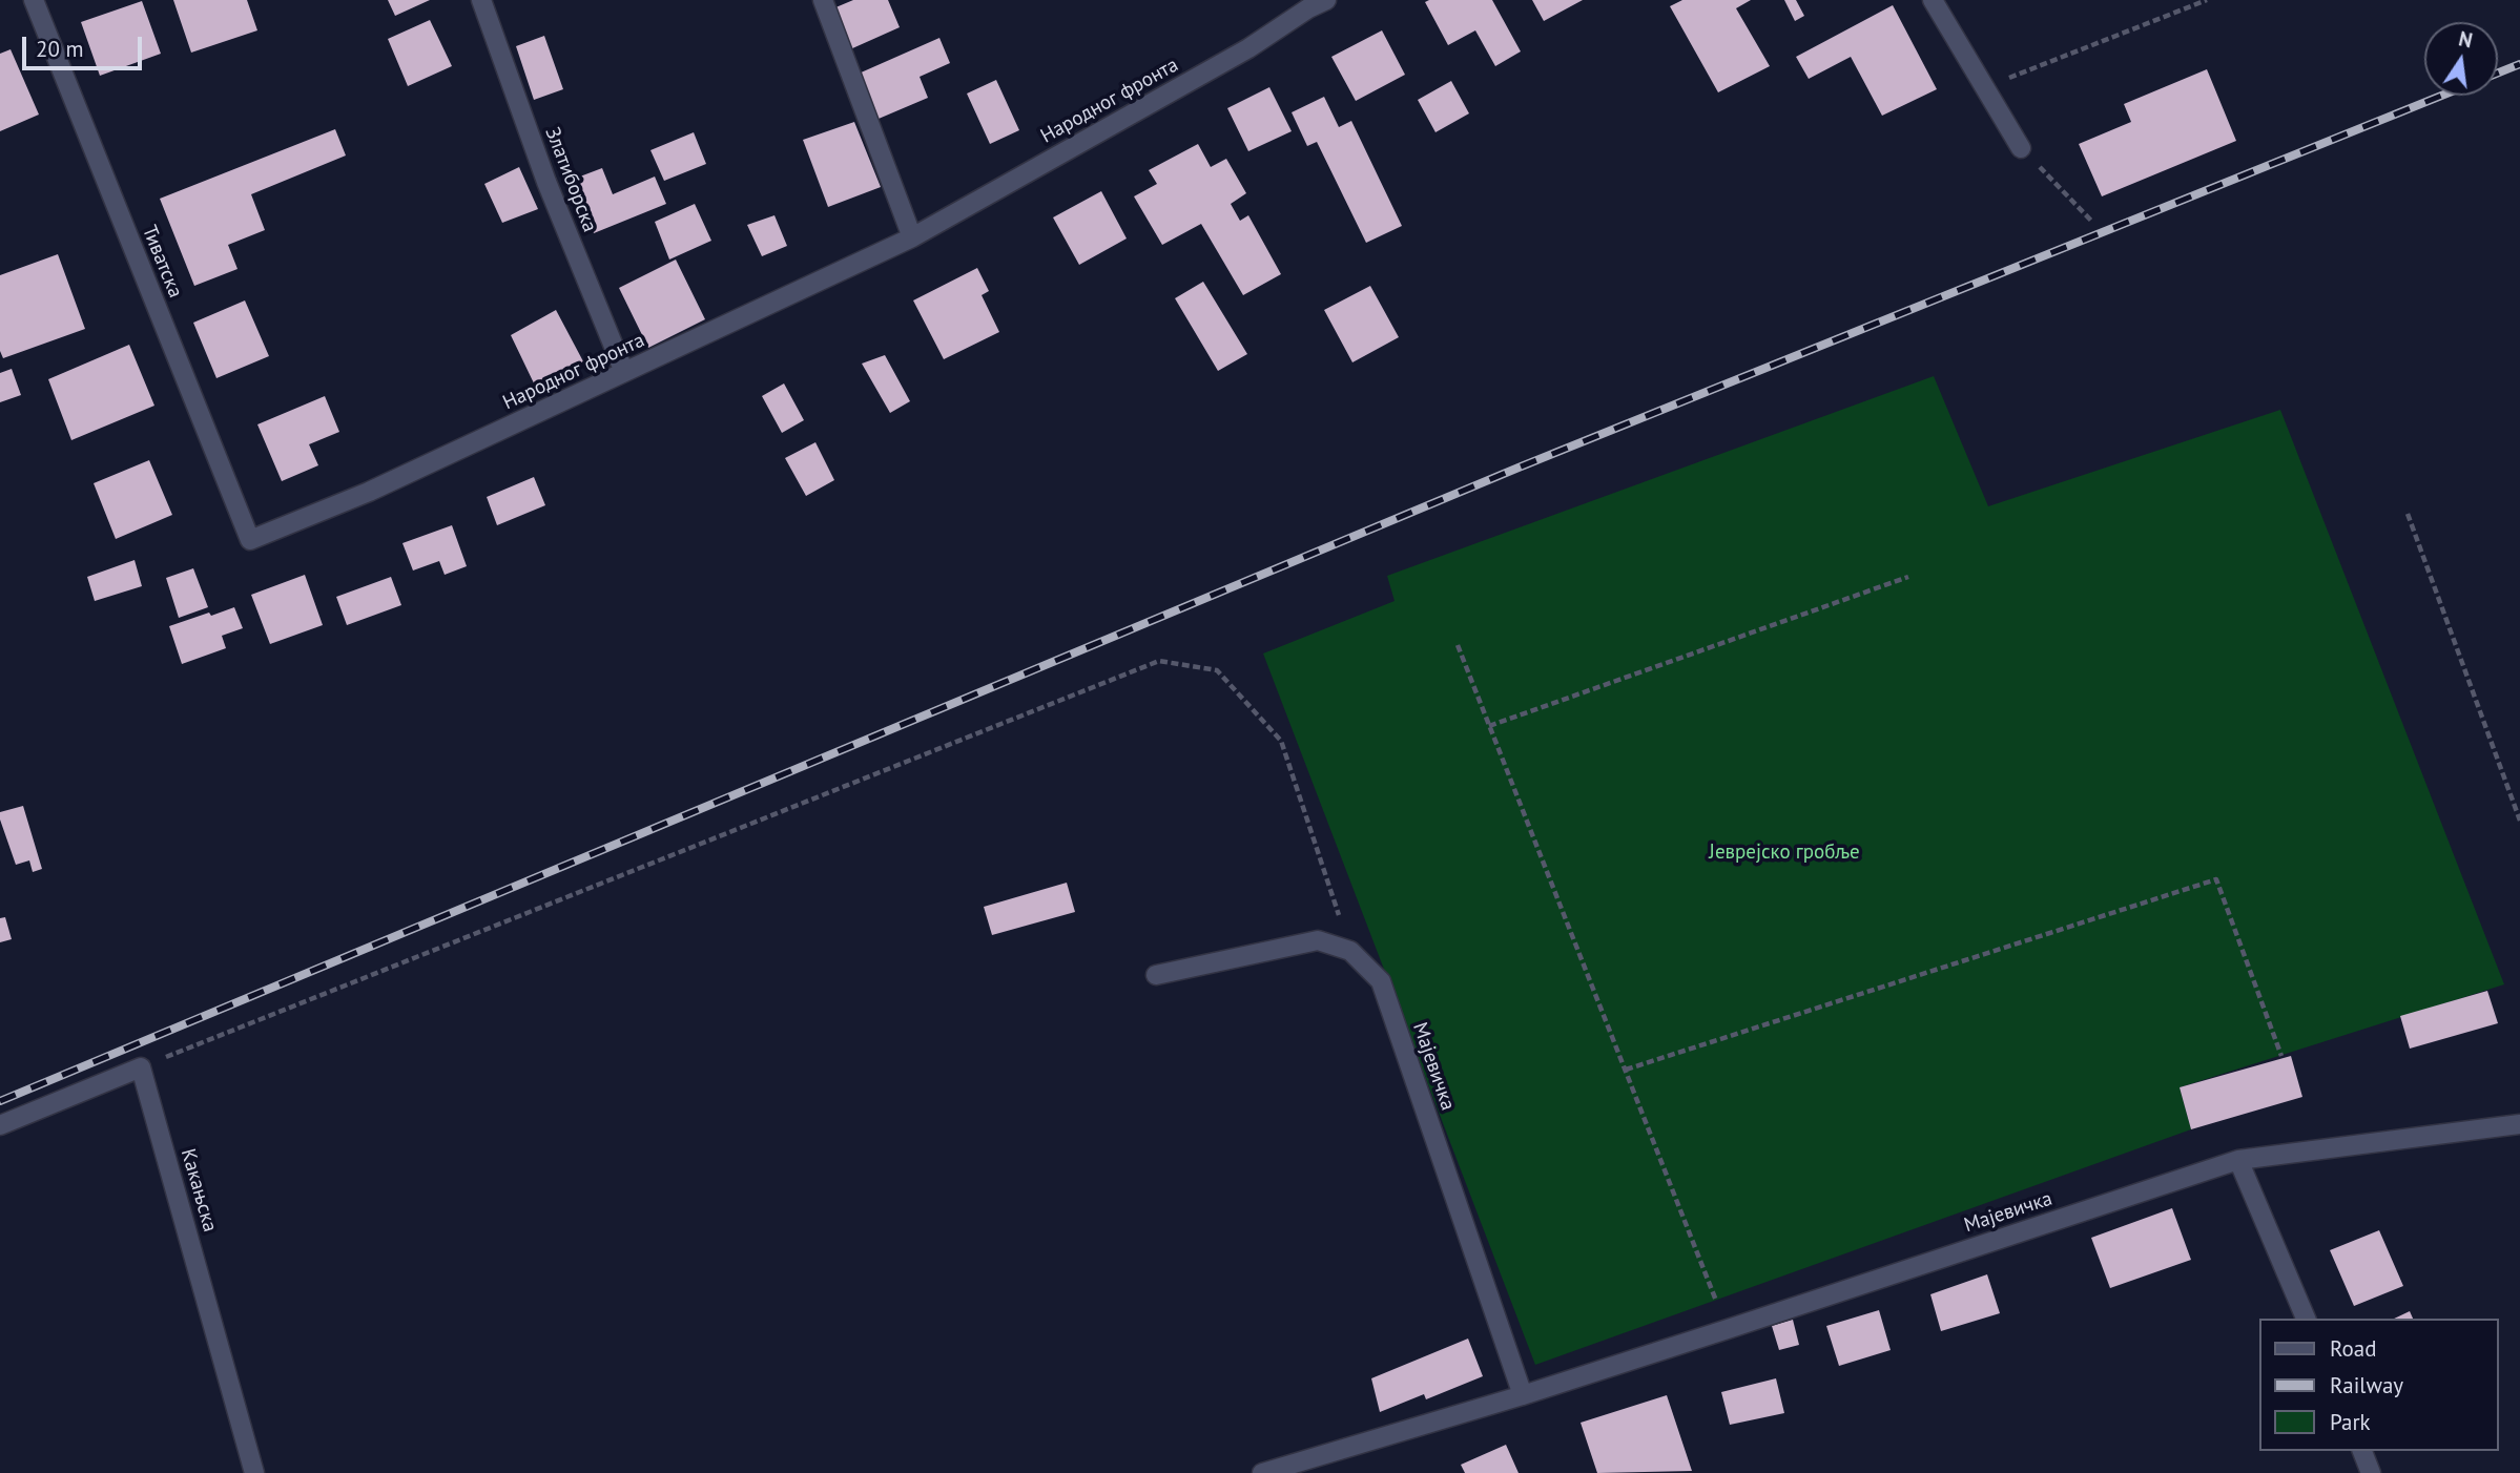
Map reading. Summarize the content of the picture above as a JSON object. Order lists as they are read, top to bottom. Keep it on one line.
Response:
{"streets":{"street":["Народног фронта","Златиборска","Тиватска","Мајевичка","Какањска"]},"crossings":[["Народног фронта","Златиборска"],["Народног фронта","Тиватска"]],"parks":["Јеврејско гробље"],"legend":["Road","Railway","Park"],"scale_bar":"20 m","north":"top"}
